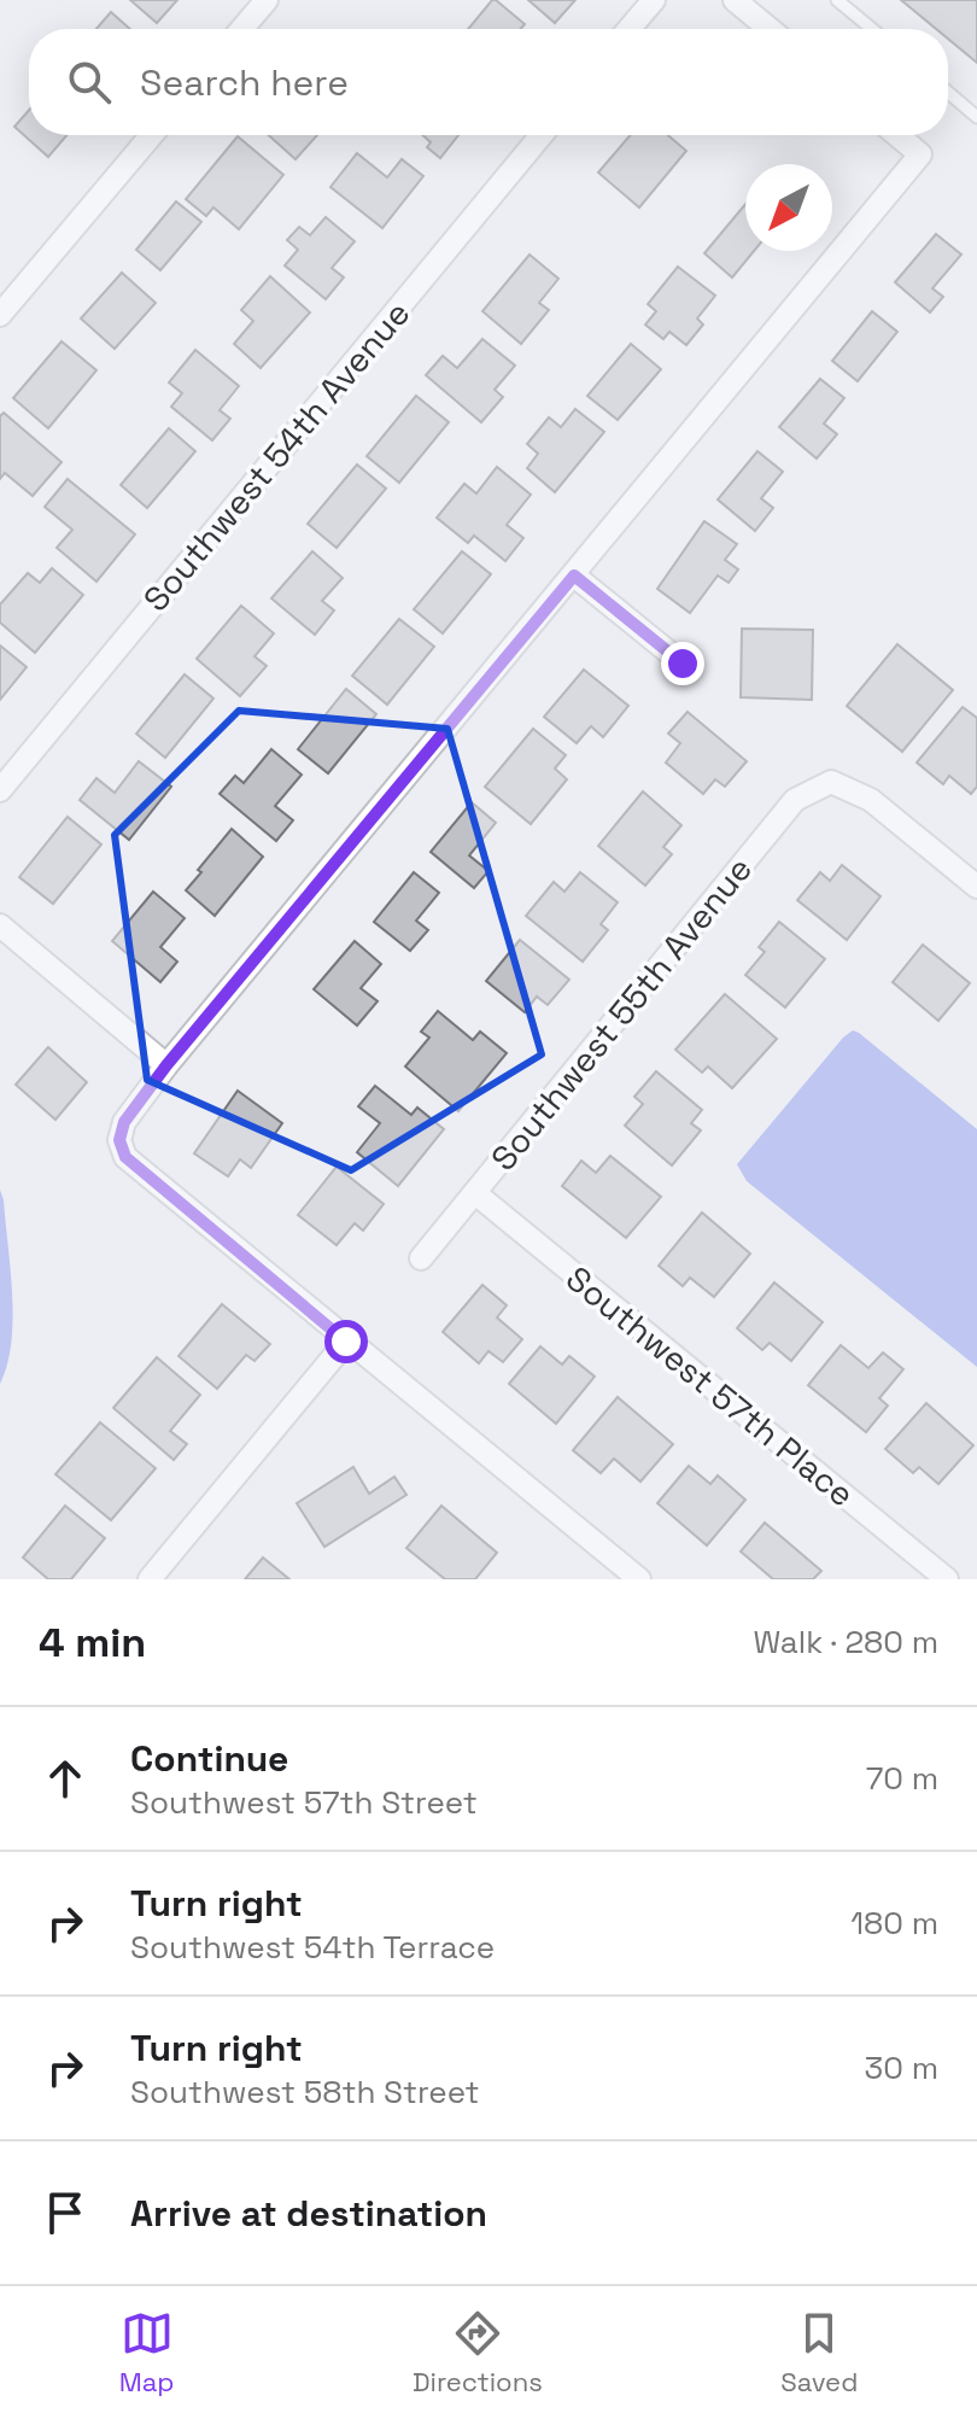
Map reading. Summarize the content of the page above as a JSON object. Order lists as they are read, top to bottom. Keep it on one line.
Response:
{"streets":{"street":["Southwest 54th Avenue","Southwest 55th Avenue","Southwest 57th Place"]},"crossings":[["Southwest 55th Avenue","Southwest 57th Place"]],"north":"bottom left","page":{"search":"Search here","heading":["4 min","Walk · 280 m"],"list":[["Continue","Southwest 57th Street","70 m"],["Turn right","Southwest 54th Terrace","180 m"],["Turn right","Southwest 58th Street","30 m"],"Arrive at destination"],"nav":["Map","Directions","Saved"]}}
